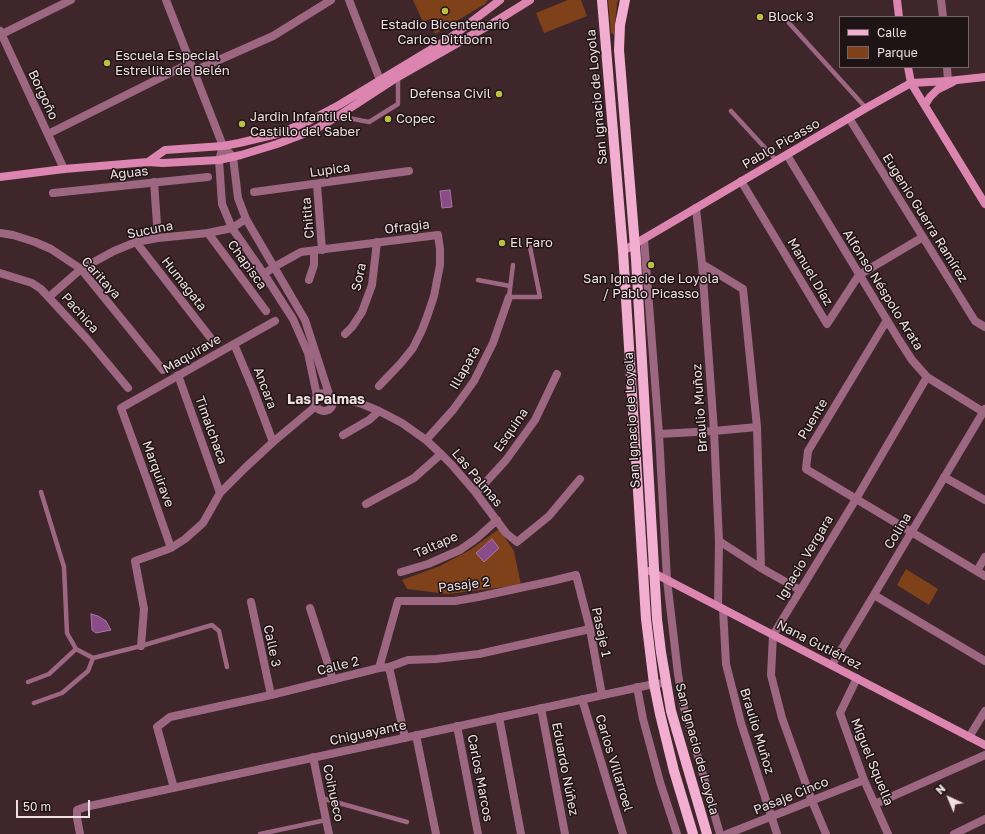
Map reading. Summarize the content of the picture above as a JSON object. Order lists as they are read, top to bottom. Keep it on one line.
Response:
{"streets":{"main road":["San Ignacio de Loyola"],"street":["Borgoño","Pablo Picasso","Lupica","Aguas","Chitita","Eugenio Guerra Ramírez","Ofragia","Sucuna","Chapisca","Manuel Díaz","Sora","Caritaya","Humagata","Alfonso Néspolo Arata","Pachica","Maquirave","Illapata","Ancara","Braulio Muñoz","Puente","Timalchaca","Esquina","Marquirave","Las Palmas","Colina","Taltape","Ignacio Vergara","Pasaje 2","Pasaje 1","Nana Gutiérrez","Calle 3","Calle 2","Chiguayante","Miguel Squella","Carlos Villarroel","Eduardo Núñez","Carlos Marcos","Coihueco","Pasaje Cinco"]},"crossings":[["San Ignacio de Loyola","Pablo Picasso"],["San Ignacio de Loyola","Nana Gutiérrez"],["San Ignacio de Loyola","Chiguayante"],["Pablo Picasso","Eugenio Guerra Ramírez"],["Pablo Picasso","Manuel Díaz"],["Pablo Picasso","Alfonso Néspolo Arata"],["Pablo Picasso","Braulio Muñoz"],["Lupica","Chitita"],["Chitita","Ofragia"],["Eugenio Guerra Ramírez","Manuel Díaz"],["Ofragia","Sora"],["Sucuna","Chapisca"],["Sucuna","Caritaya"],["Sucuna","Humagata"],["Sucuna","Pachica"],["Manuel Díaz","Alfonso Néspolo Arata"],["Alfonso Néspolo Arata","Puente"],["Alfonso Néspolo Arata","Colina"],["Alfonso Néspolo Arata","Ignacio Vergara"],["Maquirave","Ancara"],["Maquirave","Timalchaca"],["Maquirave","Marquirave"],["Illapata","Las Palmas"],["Braulio Muñoz","Nana Gutiérrez"],["Braulio Muñoz","Pasaje Cinco"],["Puente","Colina"],["Puente","Ignacio Vergara"],["Esquina","Las Palmas"],["Las Palmas","Taltape"],["Colina","Nana Gutiérrez"],["Ignacio Vergara","Nana Gutiérrez"],["Ignacio Vergara","Pasaje Cinco"],["Pasaje 2","Pasaje 1"],["Pasaje 2","Calle 2"],["Pasaje 1","Calle 2"],["Pasaje 1","Chiguayante"],["Nana Gutiérrez","Miguel Squella"],["Calle 3","Calle 2"],["Calle 2","Chiguayante"],["Chiguayante","Carlos Villarroel"],["Chiguayante","Eduardo Núñez"],["Chiguayante","Carlos Marcos"],["Chiguayante","Coihueco"],["Miguel Squella","Pasaje Cinco"]],"districts":["Las Palmas"],"places":["Estadio Bicentenario Carlos Dittborn","Block 3","Escuela Especial Estrellita de Belén","Defensa Civil","Copec","Jardin Infantil el Castillo del Saber","El Faro","San Ignacio de Loyola / Pablo Picasso"],"legend":["Calle","Parque"],"scale_bar":"50 m","north":"top left"}
